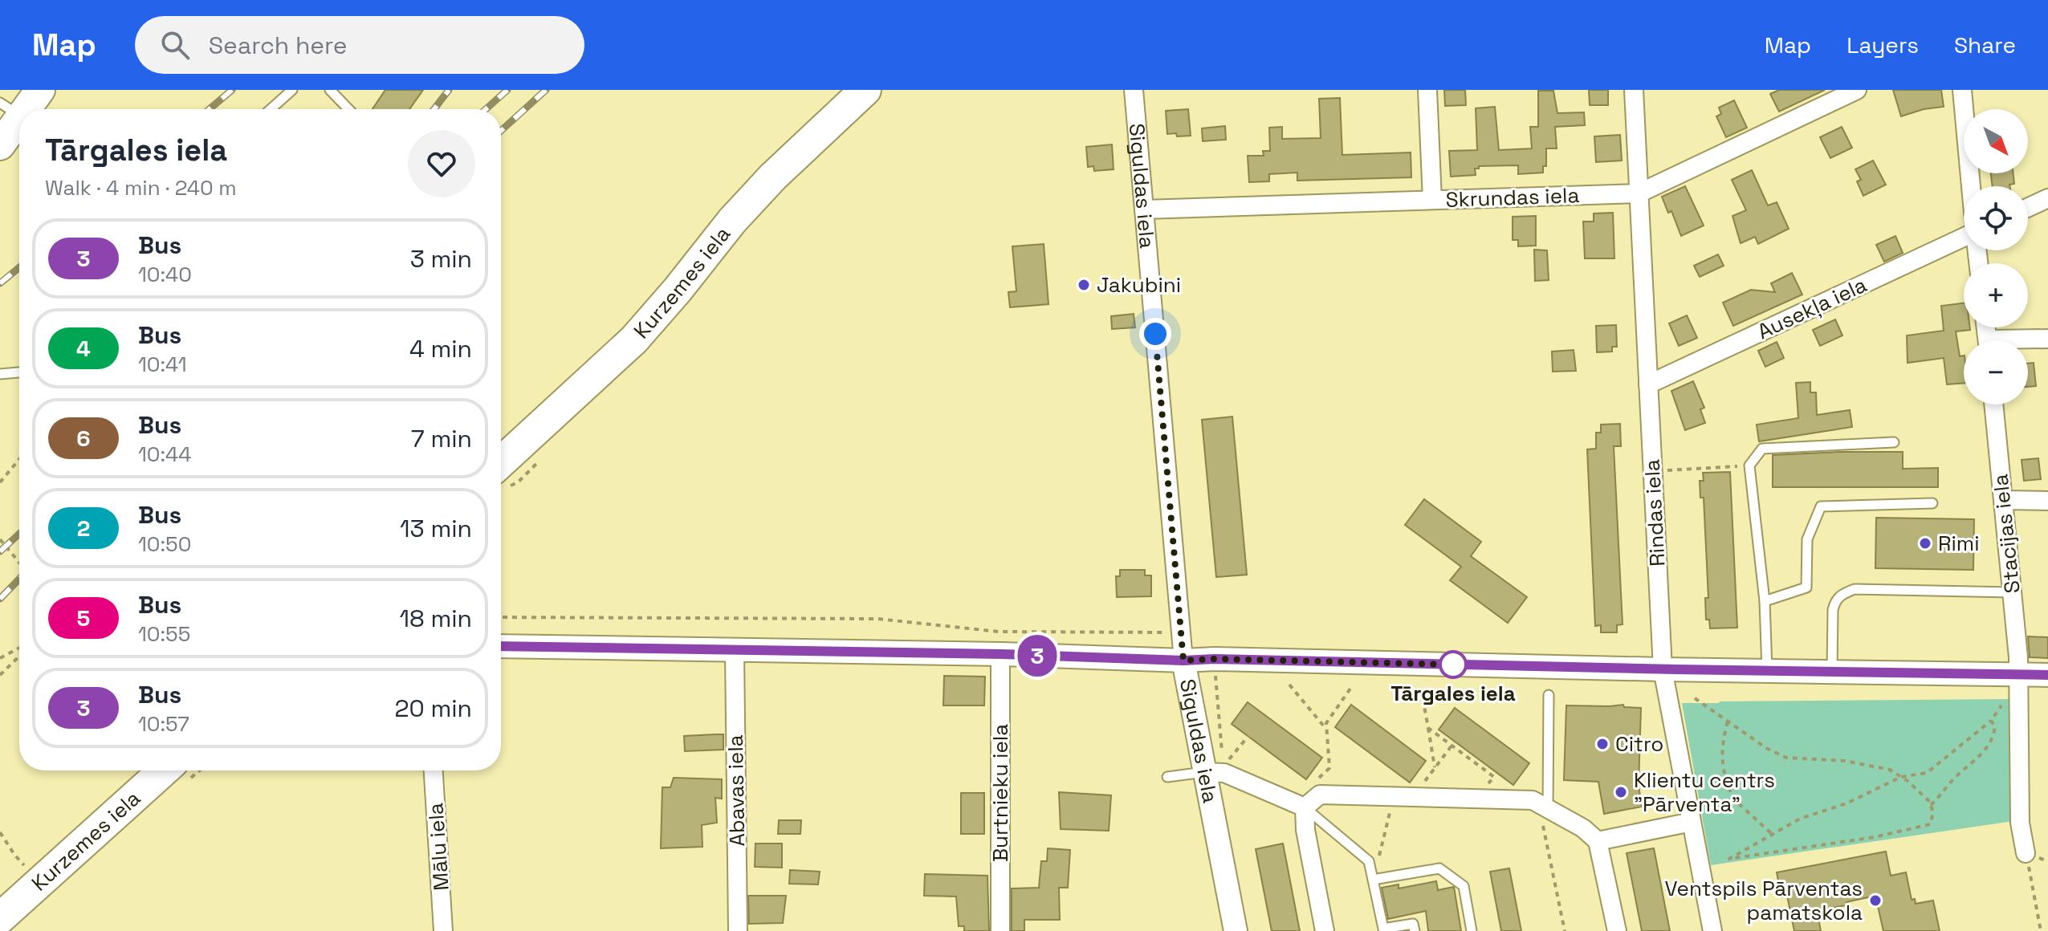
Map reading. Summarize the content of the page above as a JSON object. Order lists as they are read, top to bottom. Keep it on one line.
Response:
{"streets":{"highway":["Kurzemes iela"],"street":["Siguldas iela","Skrundas iela","Ausekļa iela","Rindas iela","Stacijas iela","Abavas iela","Burtnieku iela","Mālu iela"]},"crossings":[["Siguldas iela","Skrundas iela"],["Skrundas iela","Rindas iela"],["Ausekļa iela","Rindas iela"]],"places":["Jakubini","Rimi","Tārgales iela","Citro","Klientu centrs \"Pārventa\"","Ventspils Pārventas pamatskola"],"lines":["bus line 3"],"north":"bottom right","page":{"header":"Map","search":"Search here","nav":["Map","Layers","Share"],"on_map":"3","map_buttons":["+","−"],"heading":["Tārgales iela","Walk · 4 min · 240 m"],"list":[{"mark":"3","name":"Bus","note":"10:40","value":"3 min"},{"mark":"4","name":"Bus","note":"10:41","value":"4 min"},{"mark":"6","name":"Bus","note":"10:44","value":"7 min"},{"mark":"2","name":"Bus","note":"10:50","value":"13 min"},{"mark":"5","name":"Bus","note":"10:55","value":"18 min"},{"mark":"3","name":"Bus","note":"10:57","value":"20 min"}]}}
